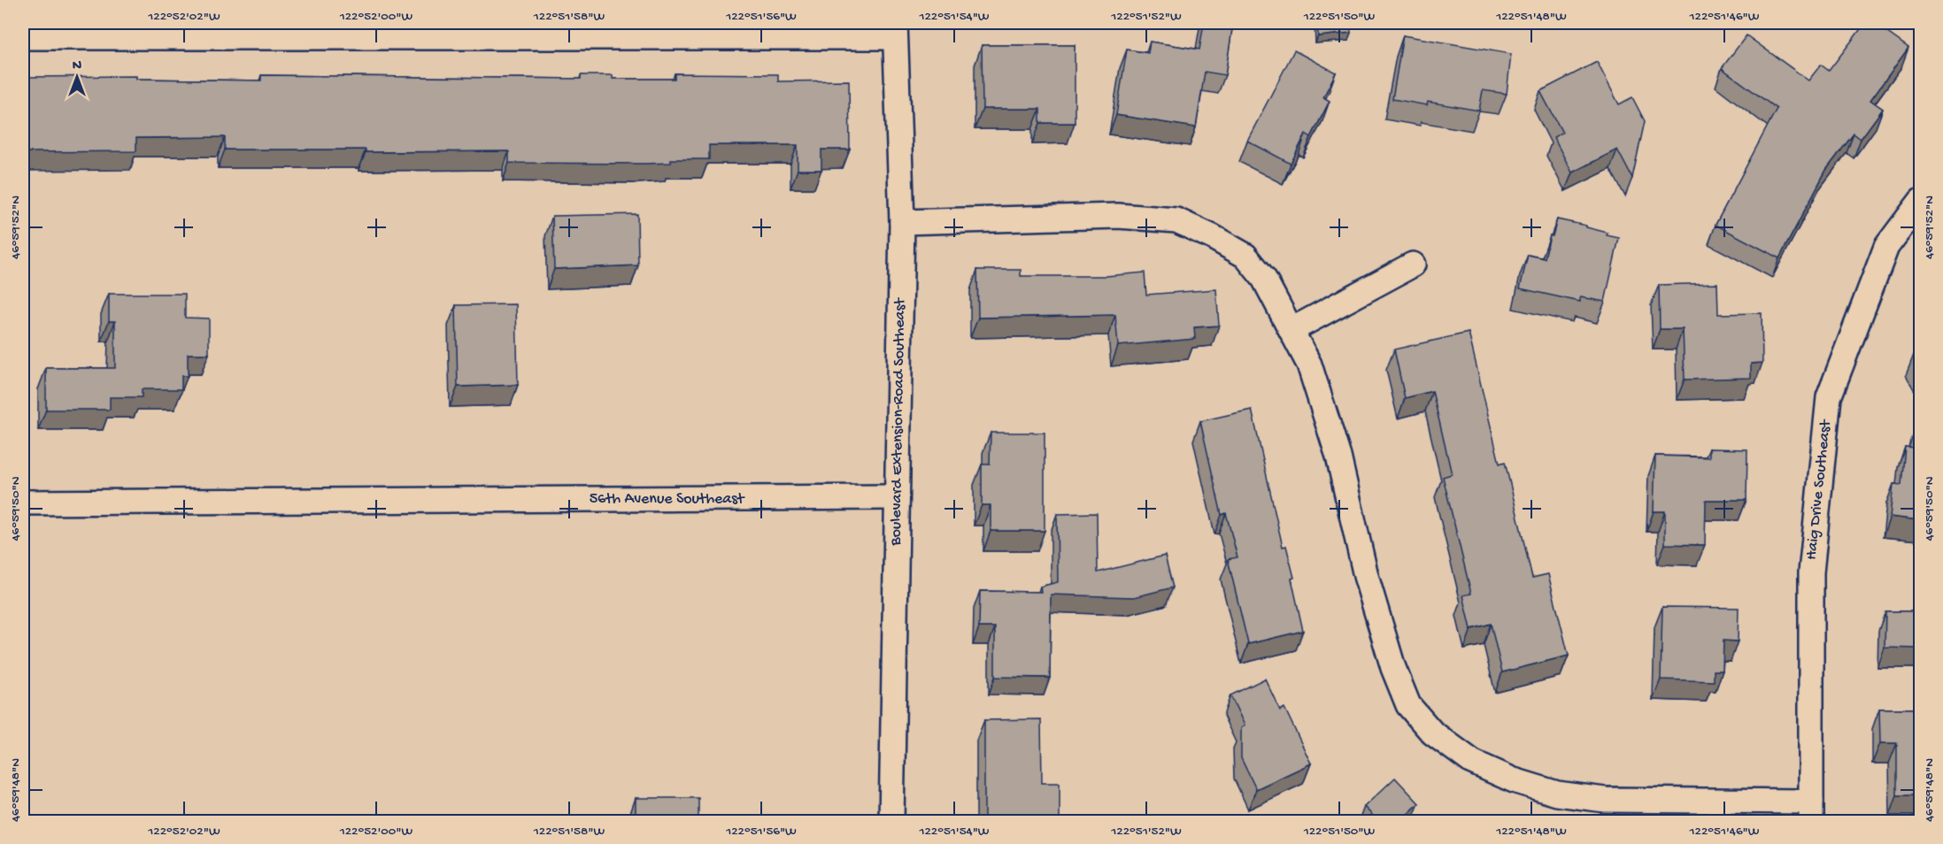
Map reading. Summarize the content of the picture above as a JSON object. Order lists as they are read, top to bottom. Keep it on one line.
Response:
{"streets":{"street":["Boulevard Extension-Road Southeast","Haig Drive Southeast","56th Avenue Southeast"]},"crossings":[["Boulevard Extension-Road Southeast","56th Avenue Southeast"]],"north":"top","coordinates":["122°52'02\"W","122°52'00\"W","122°51'58\"W","122°51'56\"W","122°51'54\"W","122°51'52\"W","122°51'50\"W","122°51'48\"W","122°51'46\"W","46°59'52\"N","46°59'50\"N","46°59'48\"N"]}
